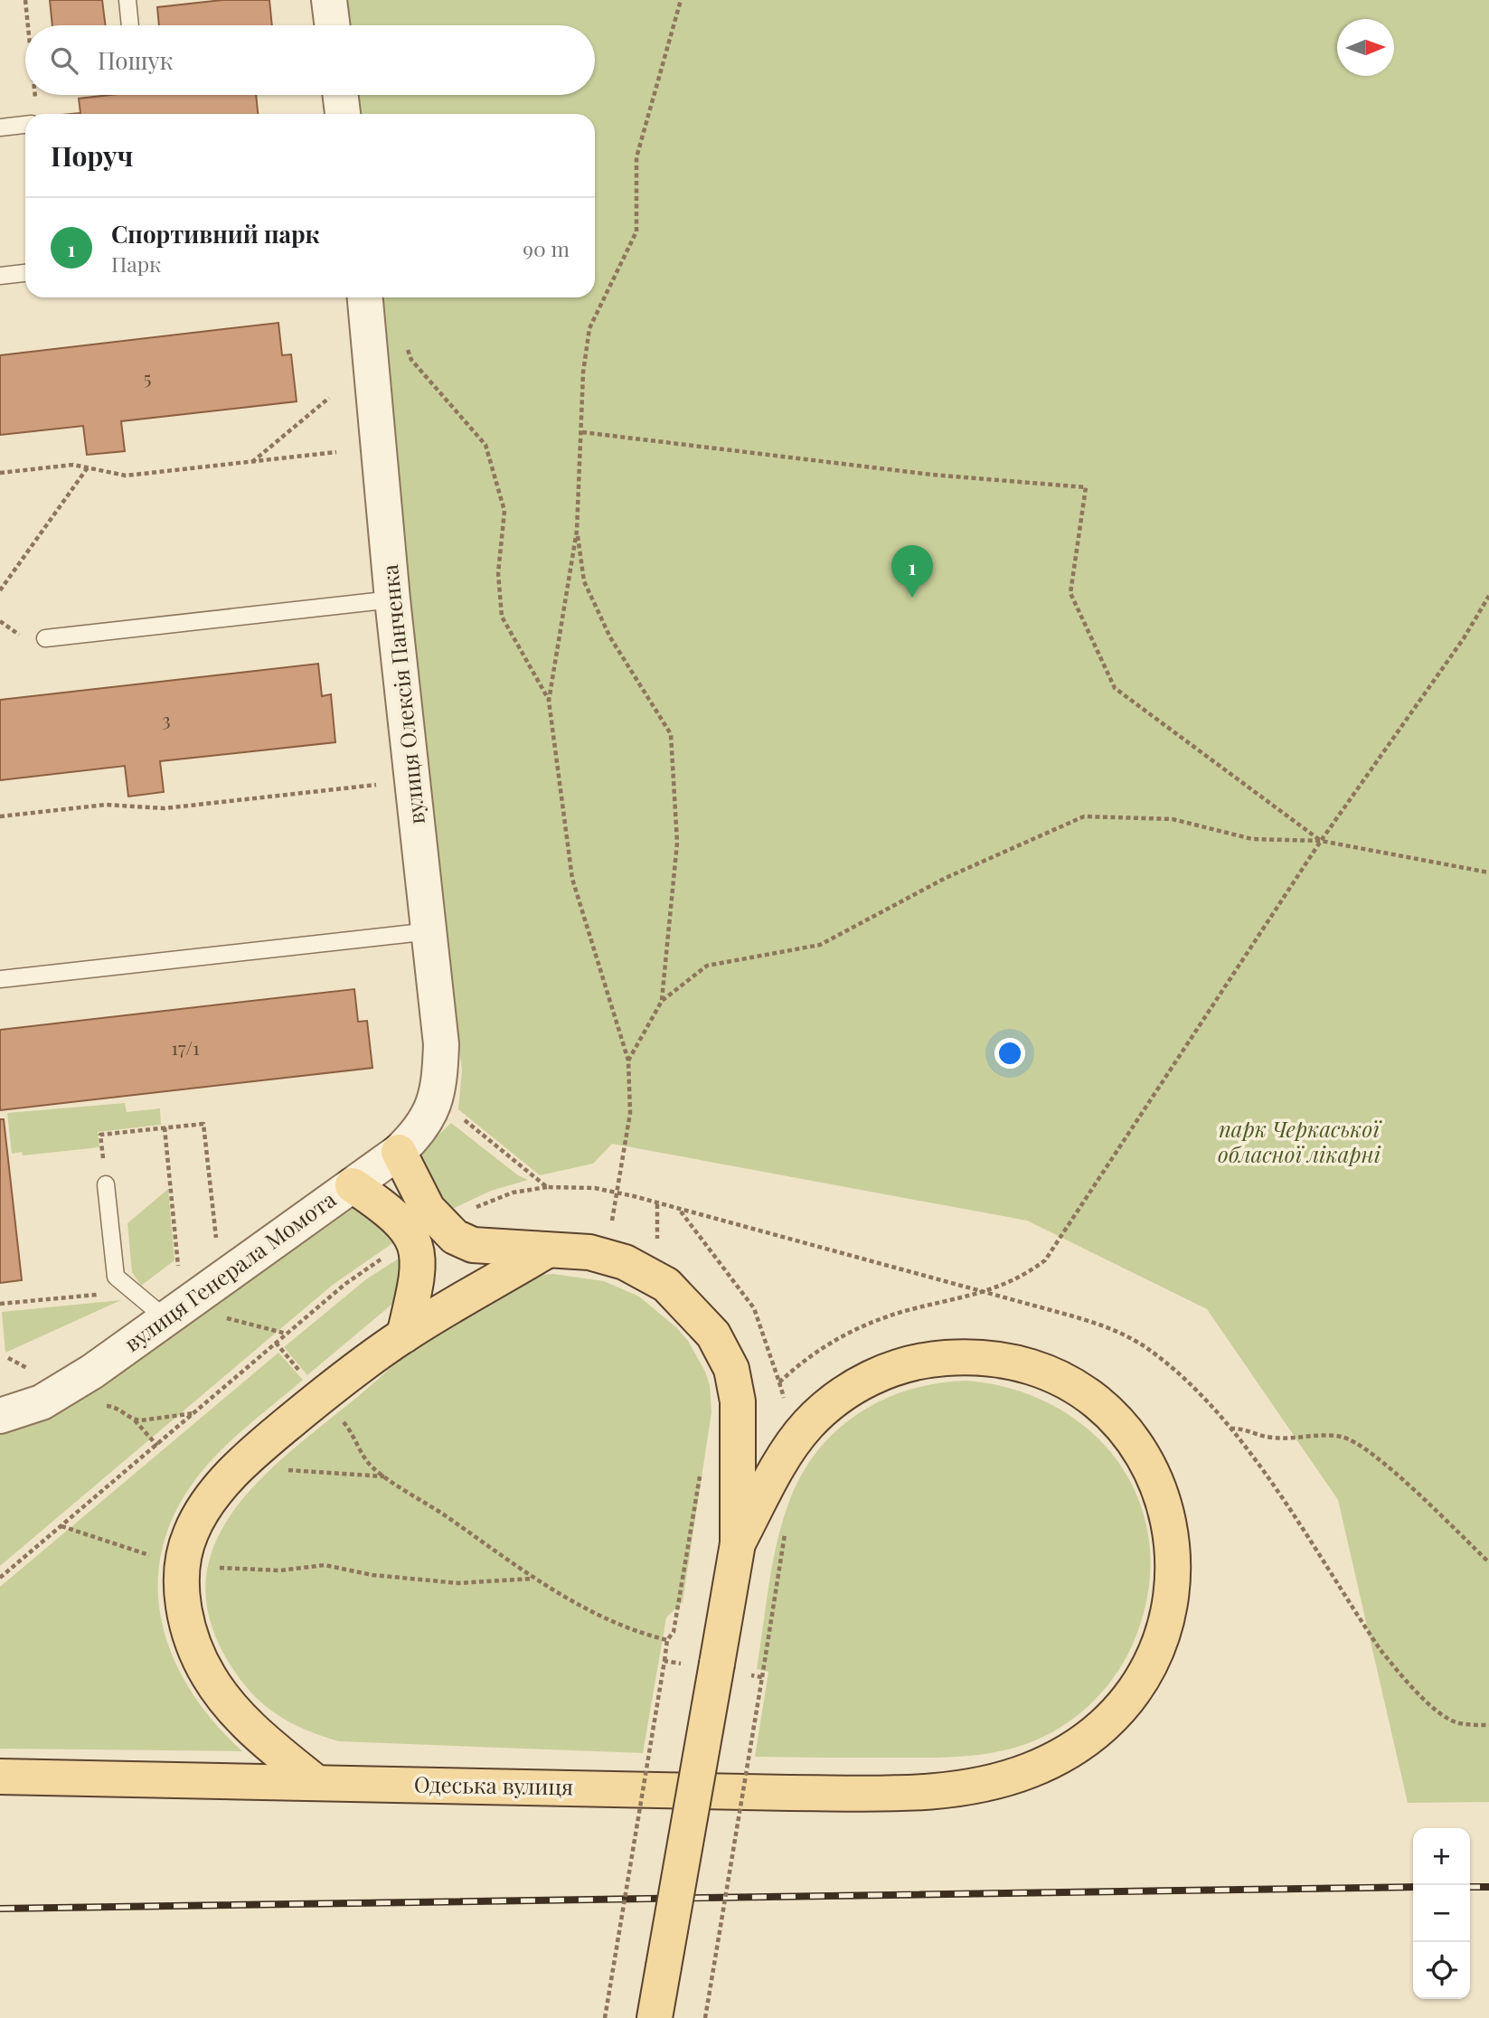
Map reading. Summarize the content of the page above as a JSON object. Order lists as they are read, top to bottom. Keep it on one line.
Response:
{"streets":{"main road":["Одеська вулиця"],"street":["вулиця Олексія Панченка","вулиця Генерала Момота"]},"crossings":[["вулиця Олексія Панченка","вулиця Генерала Момота"]],"parks":["парк Черкаської обласної лікарні"],"house_numbers":["5","3","17/1"],"north":"right","page":{"search":"Пошук","heading":"Поруч","list":[{"mark":"1","name":"Спортивний парк","note":"Парк","value":"90 m"}],"pins":"1","map_buttons":["+","−"]}}
